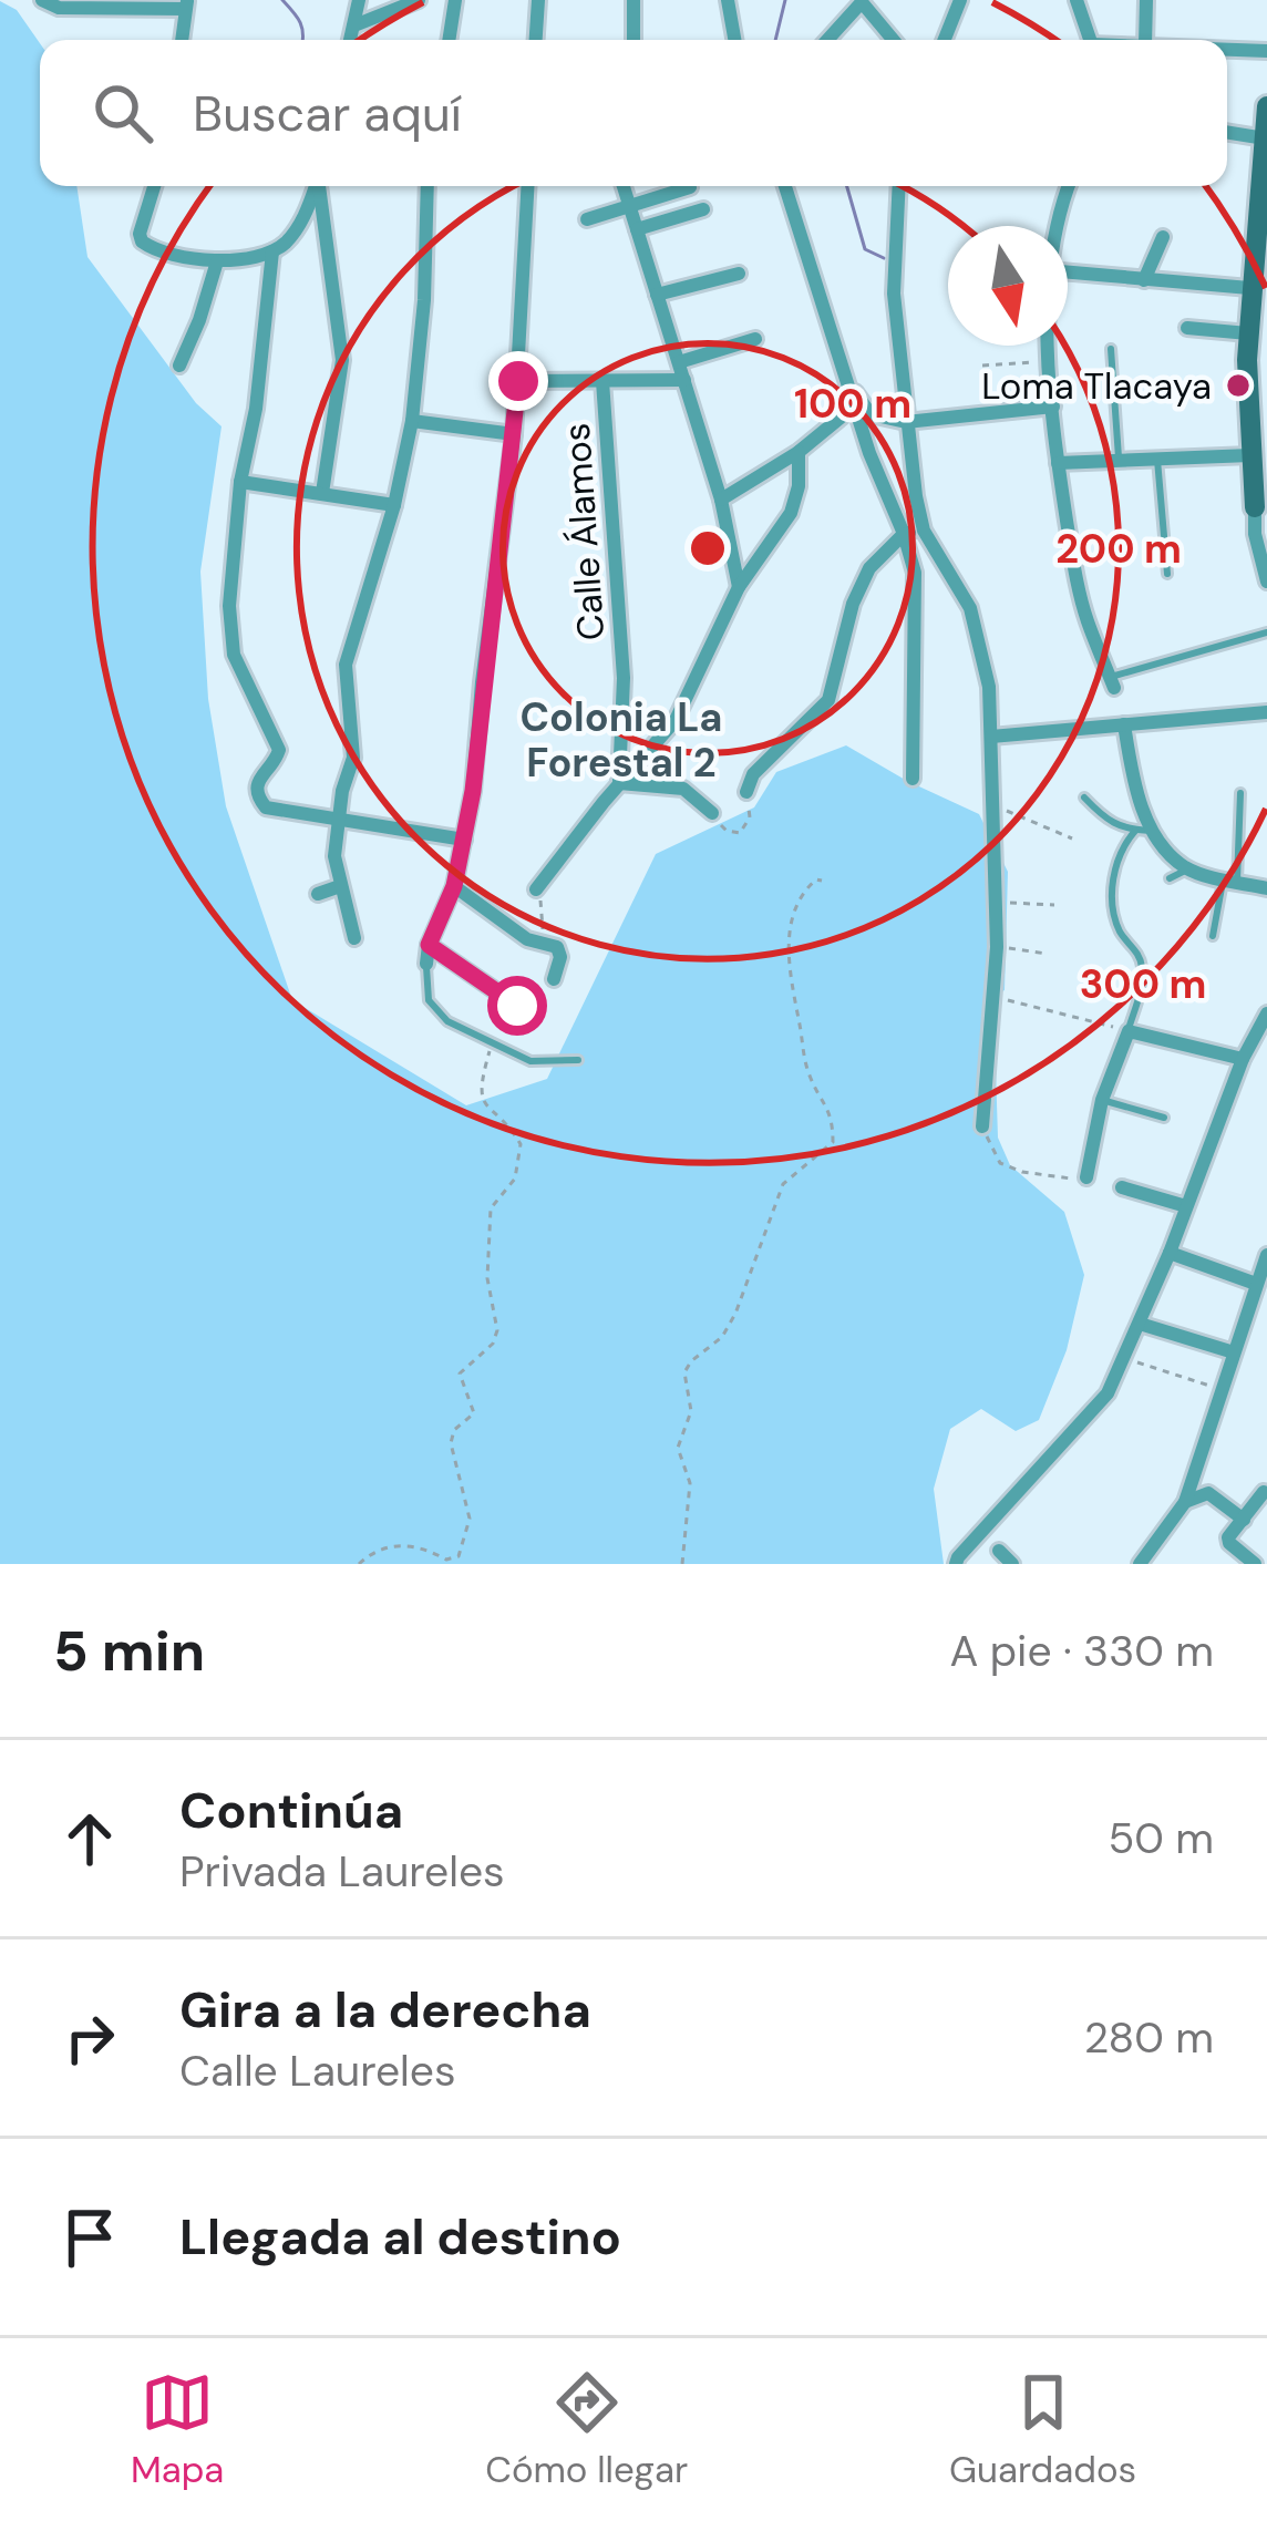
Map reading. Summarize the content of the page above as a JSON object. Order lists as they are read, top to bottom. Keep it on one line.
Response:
{"streets":{"street":["Calle Álamos"]},"districts":["Colonia La Forestal 2"],"places":["Loma Tlacaya"],"north":"bottom","page":{"search":"Buscar aquí","heading":["5 min","A pie · 330 m"],"list":[["Continúa","Privada Laureles","50 m"],["Gira a la derecha","Calle Laureles","280 m"],"Llegada al destino"],"nav":["Mapa","Cómo llegar","Guardados"]},"rings":["100 m","200 m","300 m"]}
